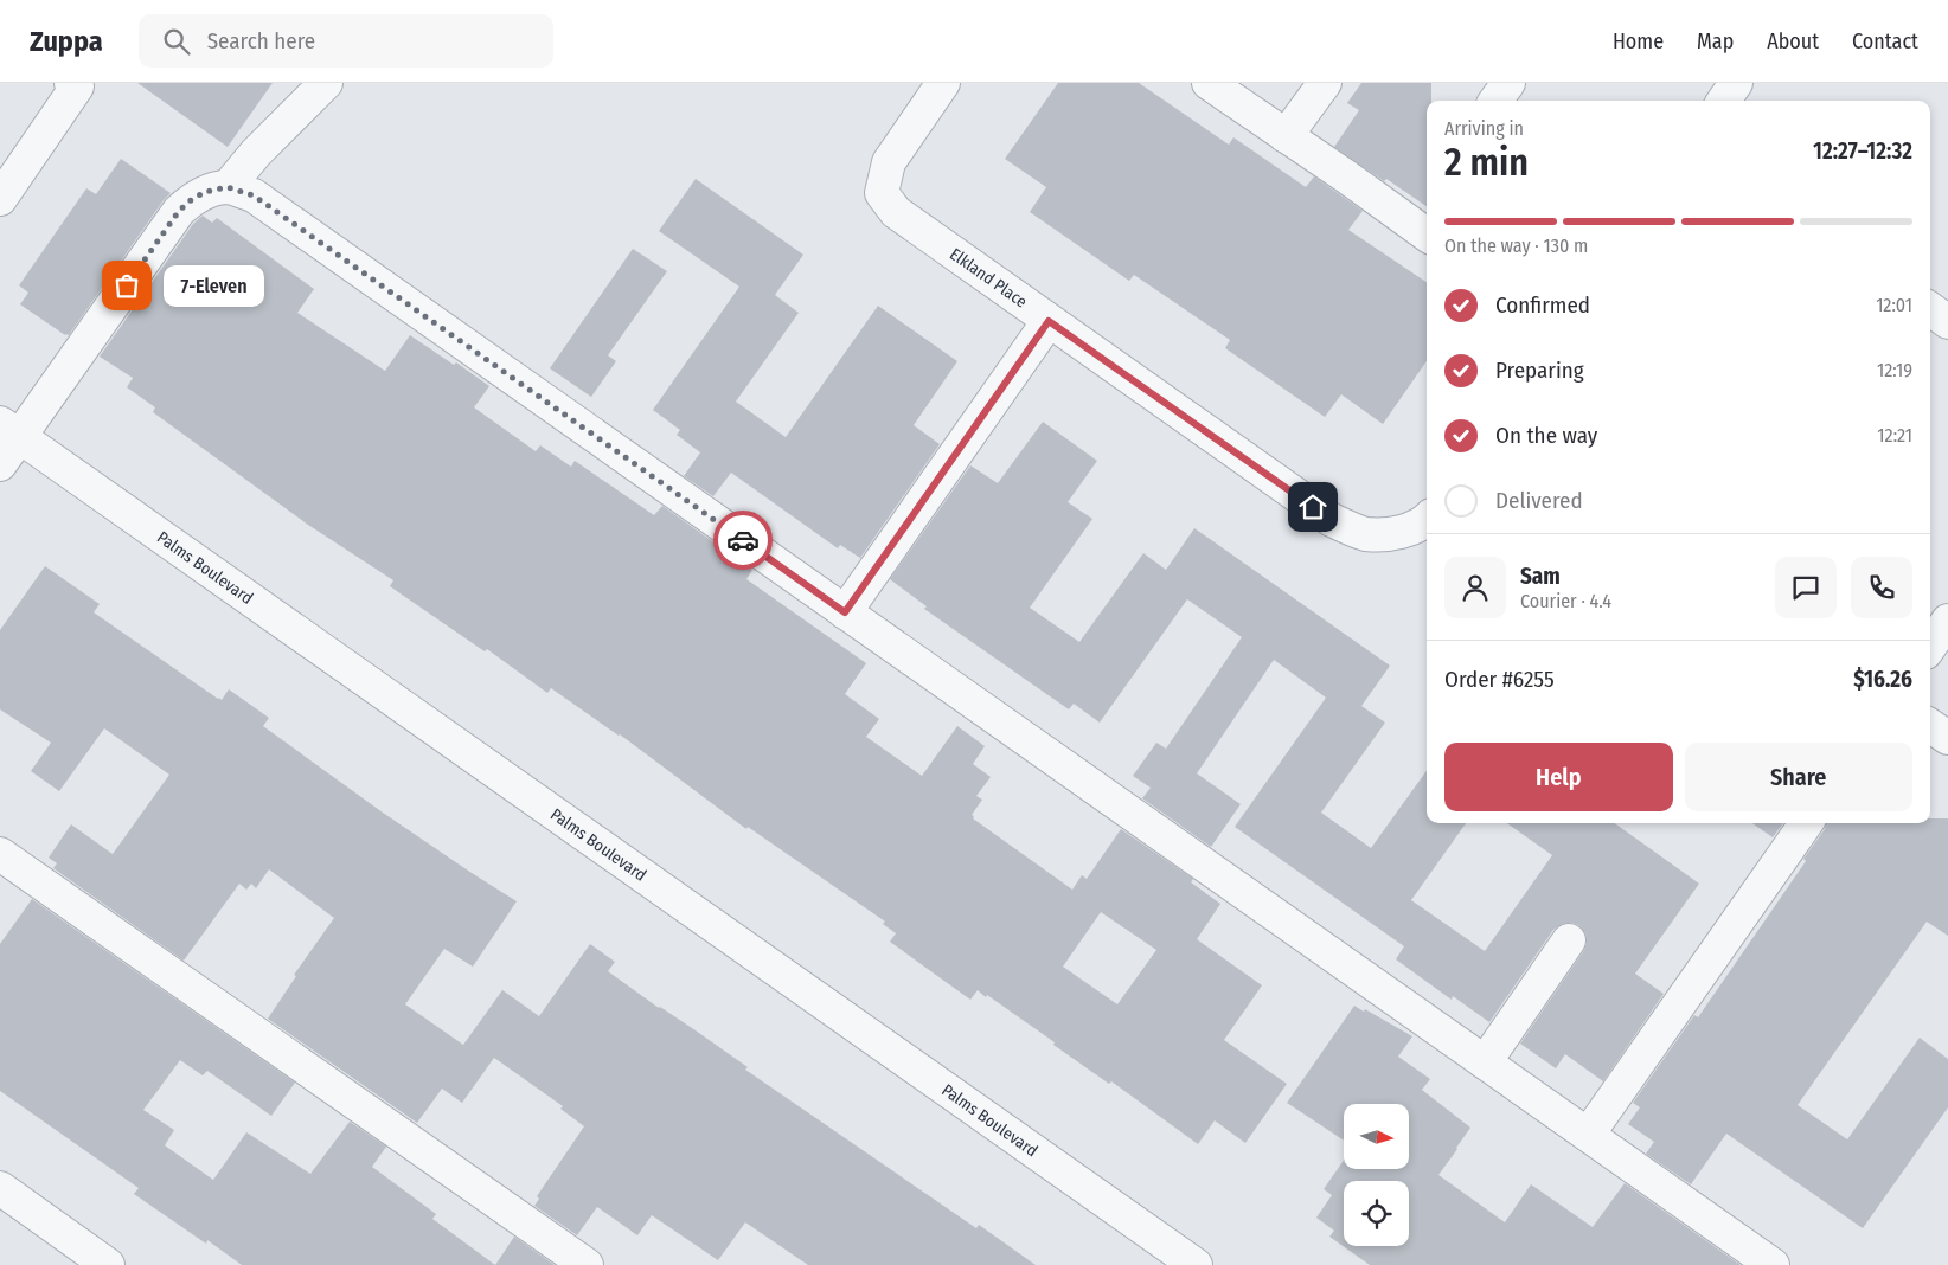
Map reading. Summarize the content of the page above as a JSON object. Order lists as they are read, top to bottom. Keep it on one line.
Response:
{"streets":{"street":["Elkland Place","Palms Boulevard"]},"places":["7-Eleven"],"north":"right","page":{"header":"Zuppa","search":"Search here","nav":["Home","Map","About","Contact"],"heading":["2 min","Arriving in","12:27–12:32"],"panel":["Sam","Courier · 4.4","Order #6255","$16.26"],"bar":"On the way · 130 m","bubble":"7-Eleven","list":[["Confirmed","12:01"],["Preparing","12:19"],["On the way","12:21"],"Delivered"],"buttons":["Help","Share"]}}
